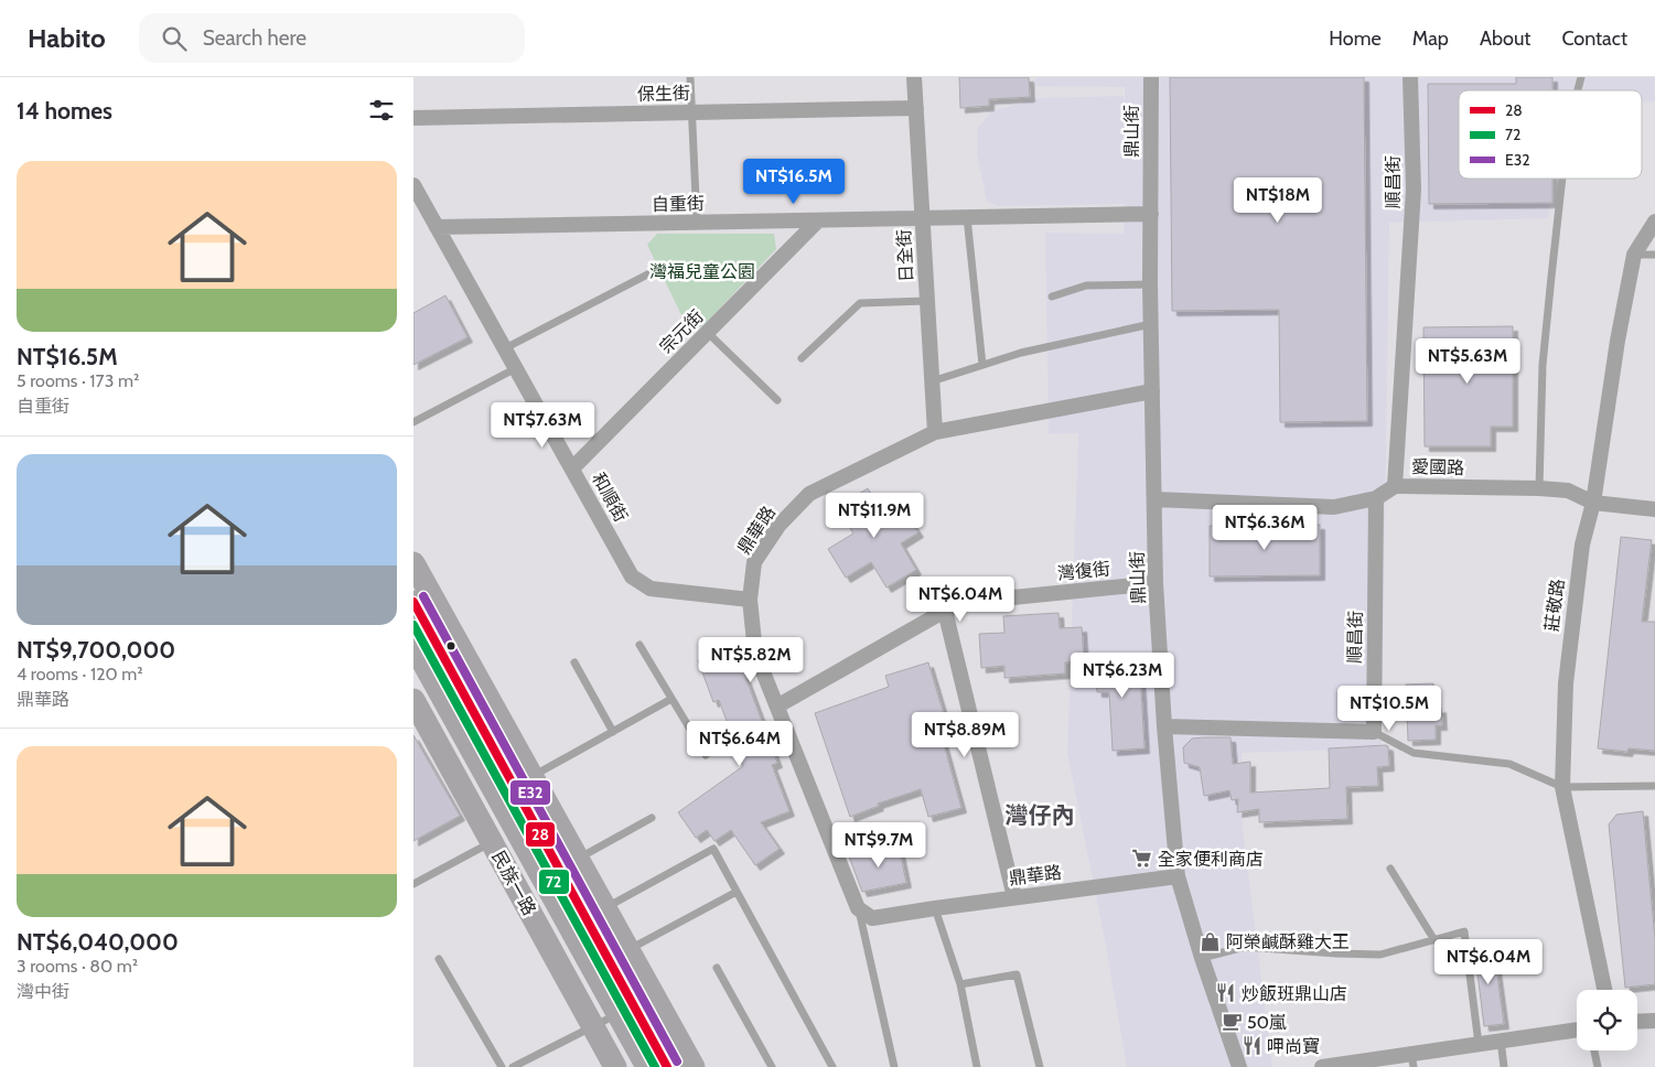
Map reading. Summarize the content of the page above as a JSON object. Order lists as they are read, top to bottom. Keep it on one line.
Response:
{"streets":{"main road":["民族一路"],"street":["保生街","鼎山街","順昌街","自重街","日全街","宗元街","愛國路","和順街","鼎華路","灣復街","莊敬路"]},"crossings":[["保生街","日全街"],["鼎山街","自重街"],["鼎山街","愛國路"],["鼎山街","鼎華路"],["鼎山街","灣復街"],["順昌街","愛國路"],["自重街","日全街"],["自重街","宗元街"],["自重街","和順街"],["日全街","鼎華路"],["宗元街","和順街"],["愛國路","莊敬路"],["和順街","鼎華路"],["鼎華路","灣復街"]],"districts":["灣仔內"],"parks":["灣福兒童公園"],"places":{"supermarket":["全家便利商店"],"shop":["阿榮鹹酥雞大王"],"restaurant":["炒飯班鼎山店","呷尚寶"],"cafe":["50嵐"]},"lines":["transit line E32","transit line 28","transit line 72"],"legend":["28","72","E32"],"page":{"header":"Habito","search":"Search here","nav":["Home","Map","About","Contact"],"heading":"14 homes","list":[{"name":"NT$16.5M","note":"5 rooms · 173 m² · 自重街"},{"name":"NT$9,700,000","note":"4 rooms · 120 m² · 鼎華路"},{"name":"NT$6,040,000","note":"3 rooms · 80 m² · 灣中街"}],"price":["NT$16.5M","NT$18M","NT$5.63M","NT$7.63M","NT$11.9M","NT$6.36M","NT$6.04M","NT$5.82M","NT$6.23M","NT$10.5M","NT$8.89M","NT$6.64M","NT$9.7M","NT$6.04M"]}}
